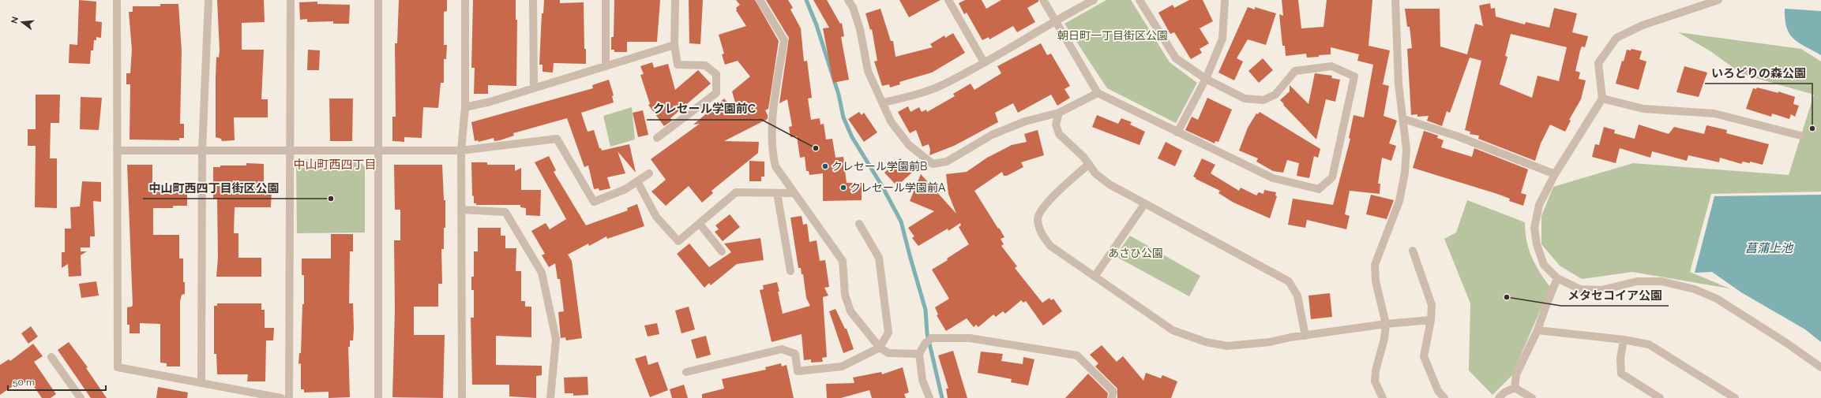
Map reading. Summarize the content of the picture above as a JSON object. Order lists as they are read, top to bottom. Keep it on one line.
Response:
{"districts":["中山町西四丁目"],"water":["菖蒲上池"],"parks":["朝日町一丁目街区公園","あさひ公園"],"places":["いろどりの森公園","クレセール学園前C","クレセール学園前B","クレセール学園前A","中山町西四丁目街区公園","メタセコイア公園"],"scale_bar":"50 m","north":"left"}
